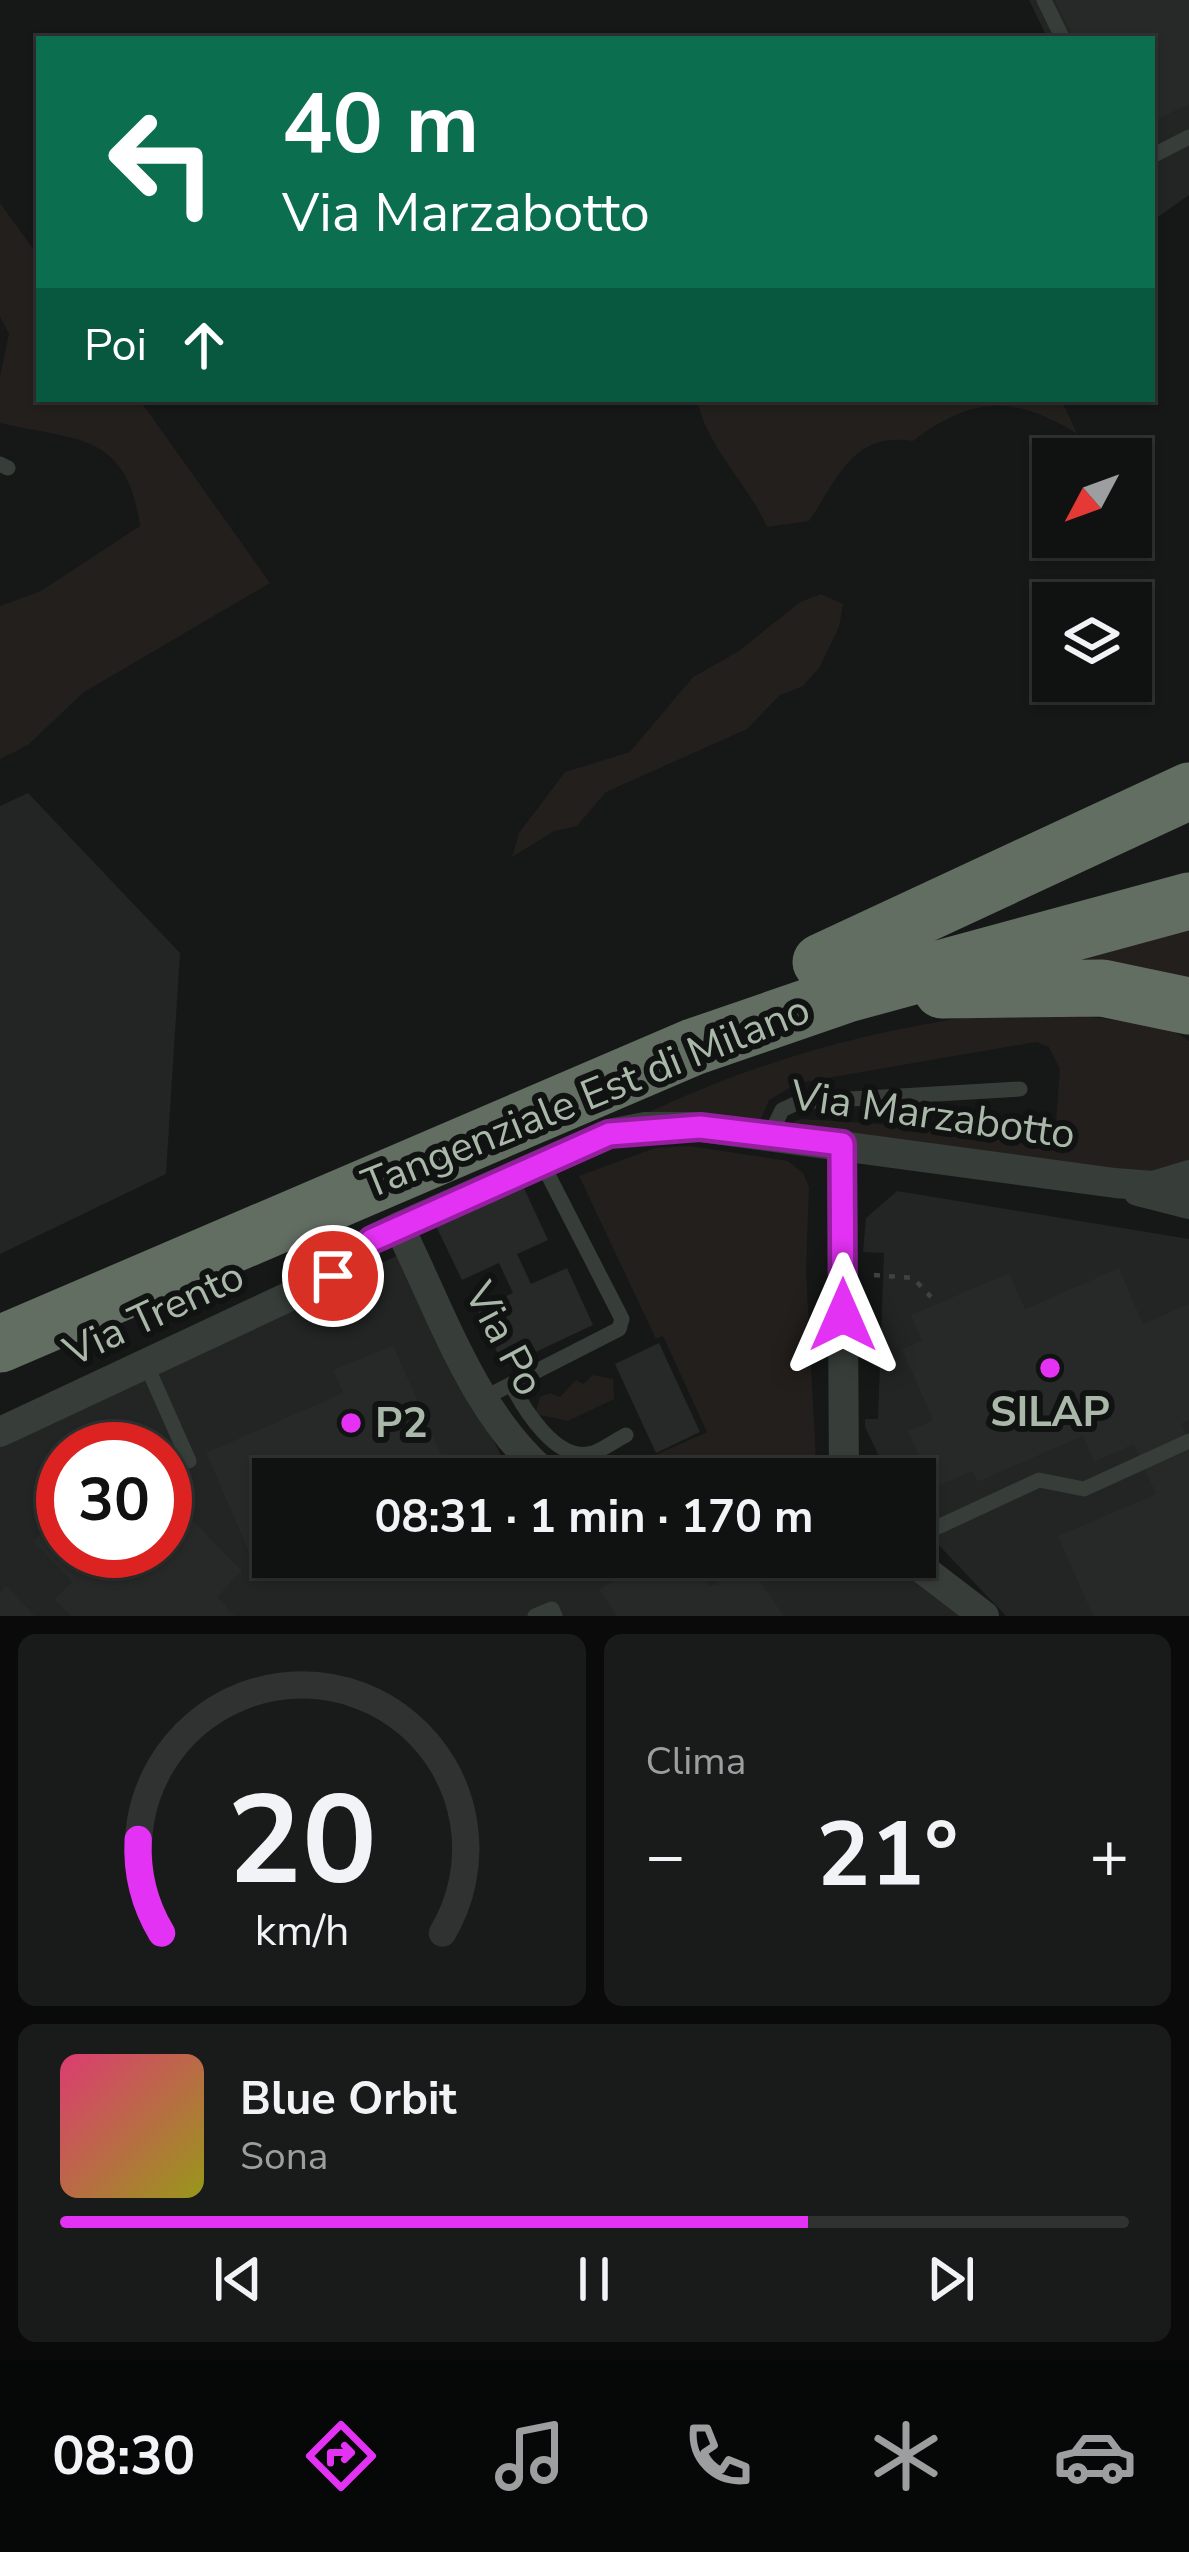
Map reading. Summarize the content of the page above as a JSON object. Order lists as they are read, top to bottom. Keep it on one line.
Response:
{"streets":{"highway":["Tangenziale Est di Milano"],"street":["Via Marzabotto","Via Trento","Via Po"]},"crossings":[["Via Marzabotto","Via Trento"],["Via Marzabotto","Via Po"],["Via Trento","Via Po"]],"places":["SILAP","P2"],"north":"bottom left","page":{"turn":["40 m","Via Marzabotto"],"then":"Poi","limit":"30","trip":"08:31 · 1 min · 170 m","tile":"Clima","heat":["−","21°","+"],"song":["Blue Orbit","Sona"],"tabs":"08:30","gauge":["20","km/h"]}}
